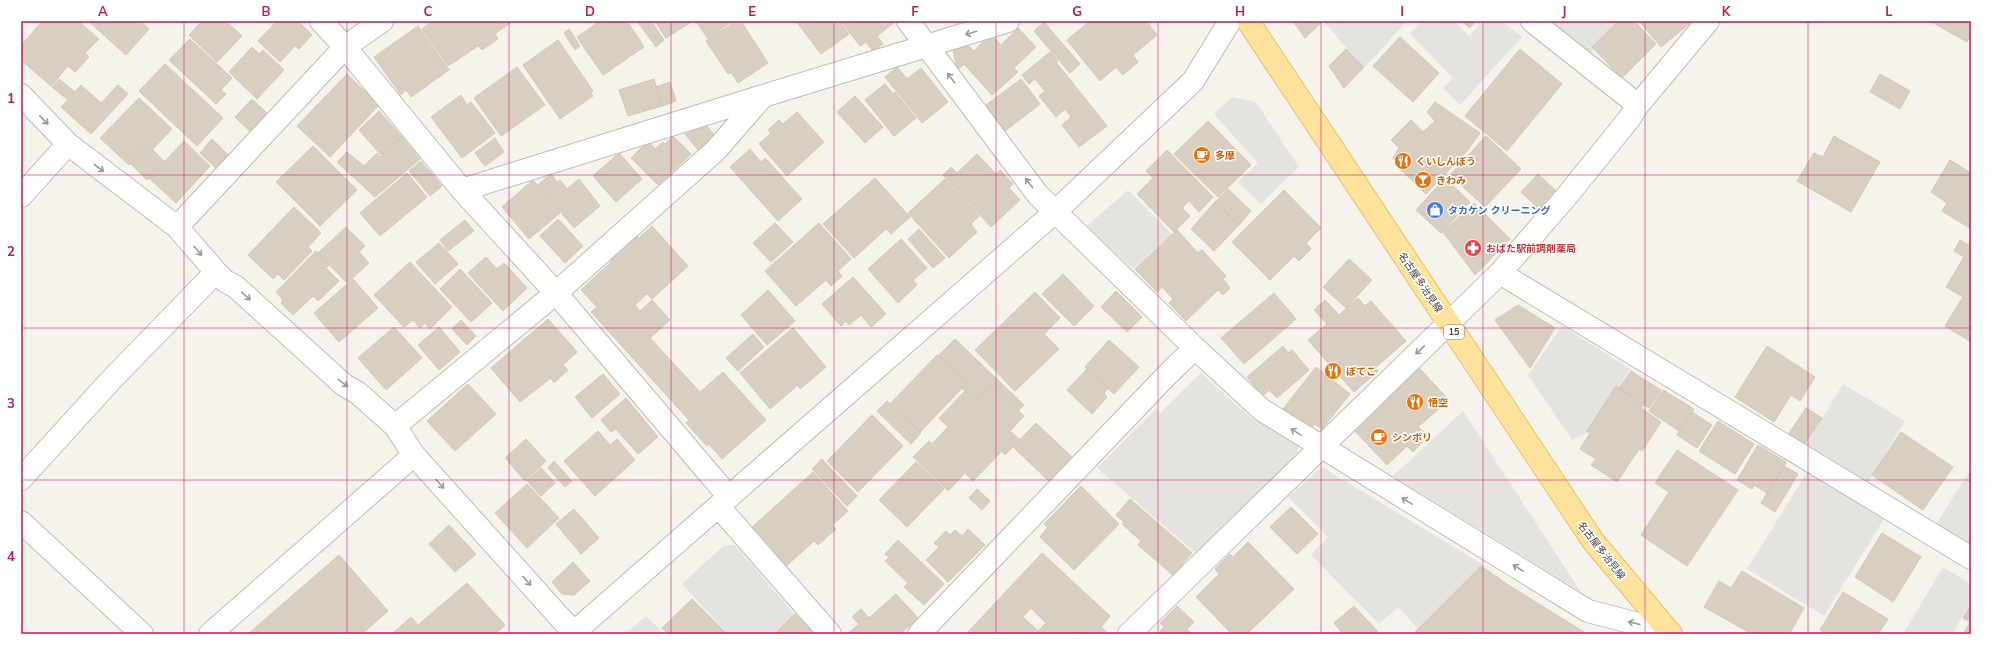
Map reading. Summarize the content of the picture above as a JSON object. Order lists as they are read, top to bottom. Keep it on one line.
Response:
{"streets":{"main road":["名古屋多治見線","15"]},"places":{"cafe":["多摩","シンボリ"],"restaurant":["くいしんぼう","ぼてこ","悟空"],"bar":["きわみ"],"shop":["タカケン クリーニング"],"pharmacy":["おばた駅前調剤薬局"]},"grid":{"columns":["A","B","C","D","E","F","G","H","I","J","K","L"],"rows":["1","2","3","4"]}}
